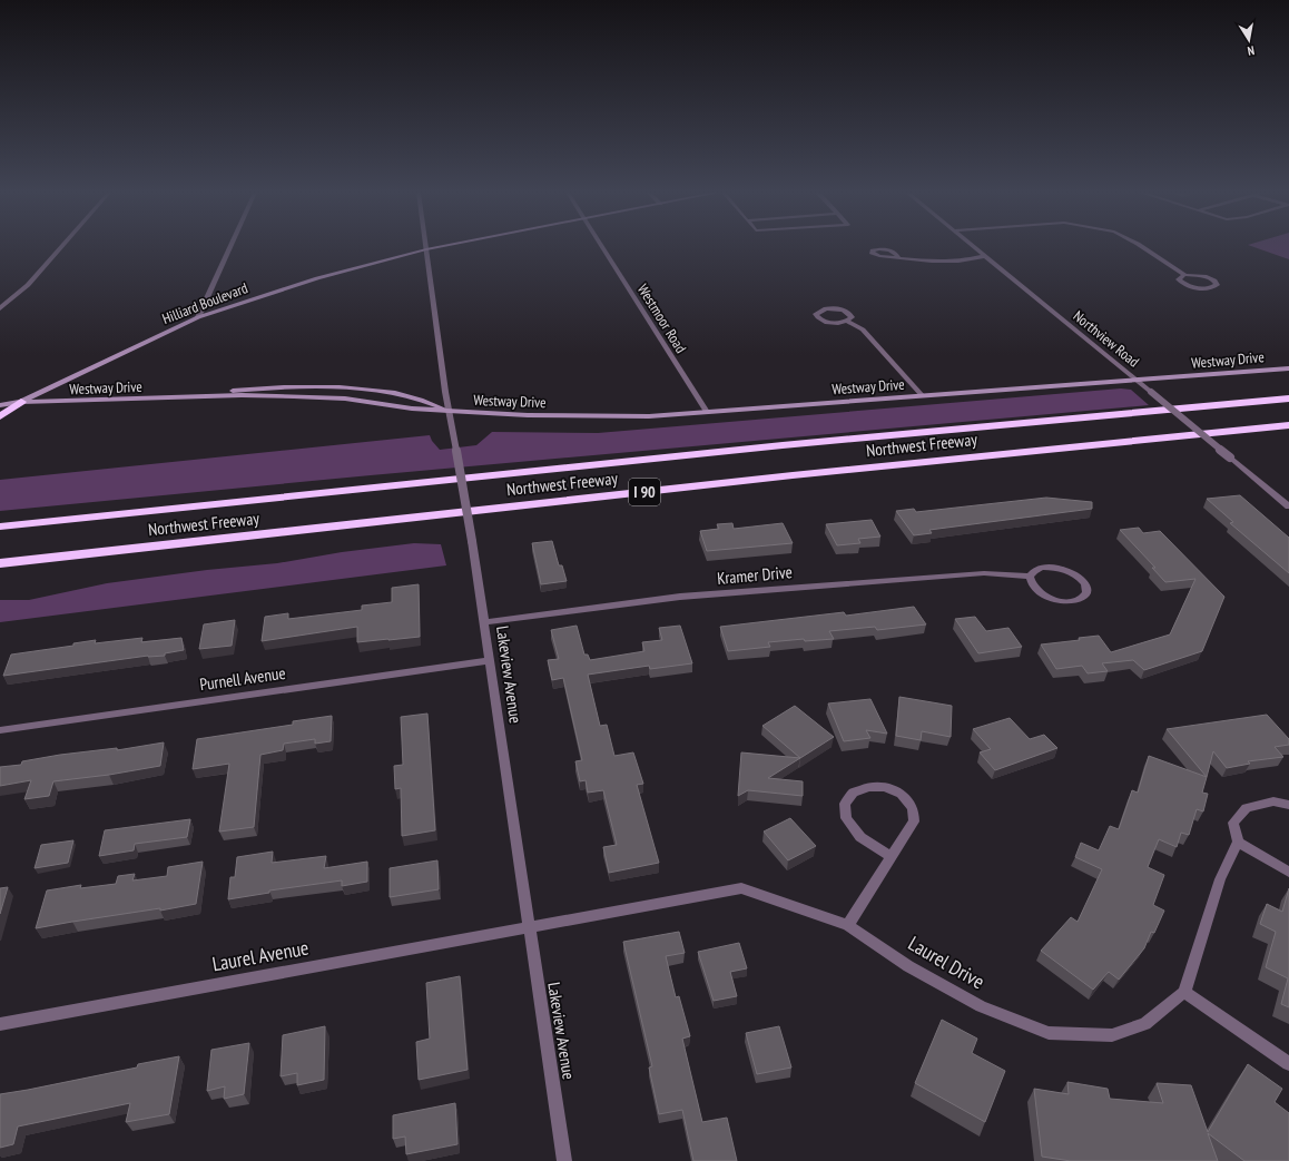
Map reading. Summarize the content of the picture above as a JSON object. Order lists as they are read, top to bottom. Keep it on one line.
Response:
{"streets":{"highway":["Northwest Freeway","I 90"],"main road":["Hilliard Boulevard","Westway Drive"],"street":["Westmoor Road","Northview Road","Kramer Drive","Lakeview Avenue","Purnell Avenue","Laurel Avenue","Laurel Drive"]},"crossings":[["Hilliard Boulevard","Westway Drive"],["Hilliard Boulevard","Lakeview Avenue"],["Westmoor Road","Westway Drive"],["Northview Road","Westway Drive"],["Westway Drive","Lakeview Avenue"],["Kramer Drive","Lakeview Avenue"],["Lakeview Avenue","Purnell Avenue"],["Lakeview Avenue","Laurel Avenue"],["Lakeview Avenue","Laurel Drive"],["Laurel Avenue","Laurel Drive"]],"north":"bottom"}
